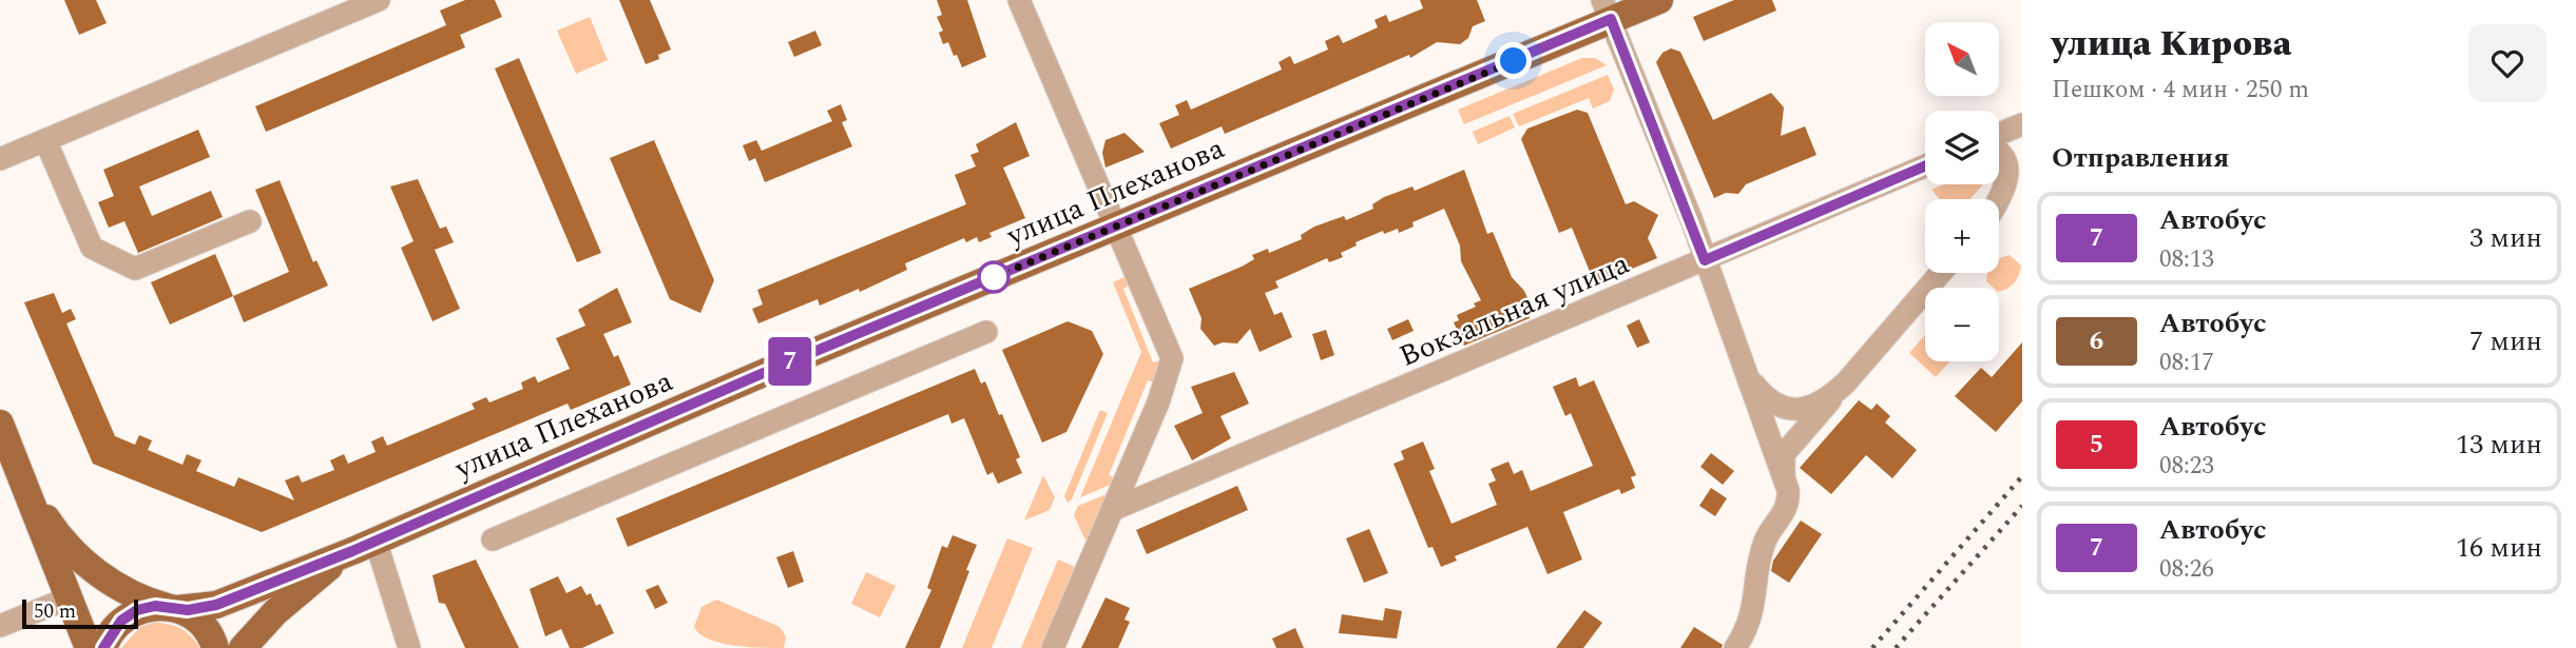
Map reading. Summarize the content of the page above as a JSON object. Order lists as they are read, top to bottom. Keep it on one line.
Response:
{"streets":{"main road":["улица Плеханова"],"street":["Вокзальная улица"]},"lines":["bus line 7"],"scale_bar":"50 m","north":"top left","page":{"on_map":"7","heading":[["улица Кирова","Пешком · 4 мин · 250 m"],"Отправления"],"map_buttons":["+","−"],"list":[{"mark":"7","name":"Автобус","note":"08:13","value":"3 мин"},{"mark":"6","name":"Автобус","note":"08:17","value":"7 мин"},{"mark":"5","name":"Автобус","note":"08:23","value":"13 мин"},{"mark":"7","name":"Автобус","note":"08:26","value":"16 мин"}],"scale":"50 m"}}
